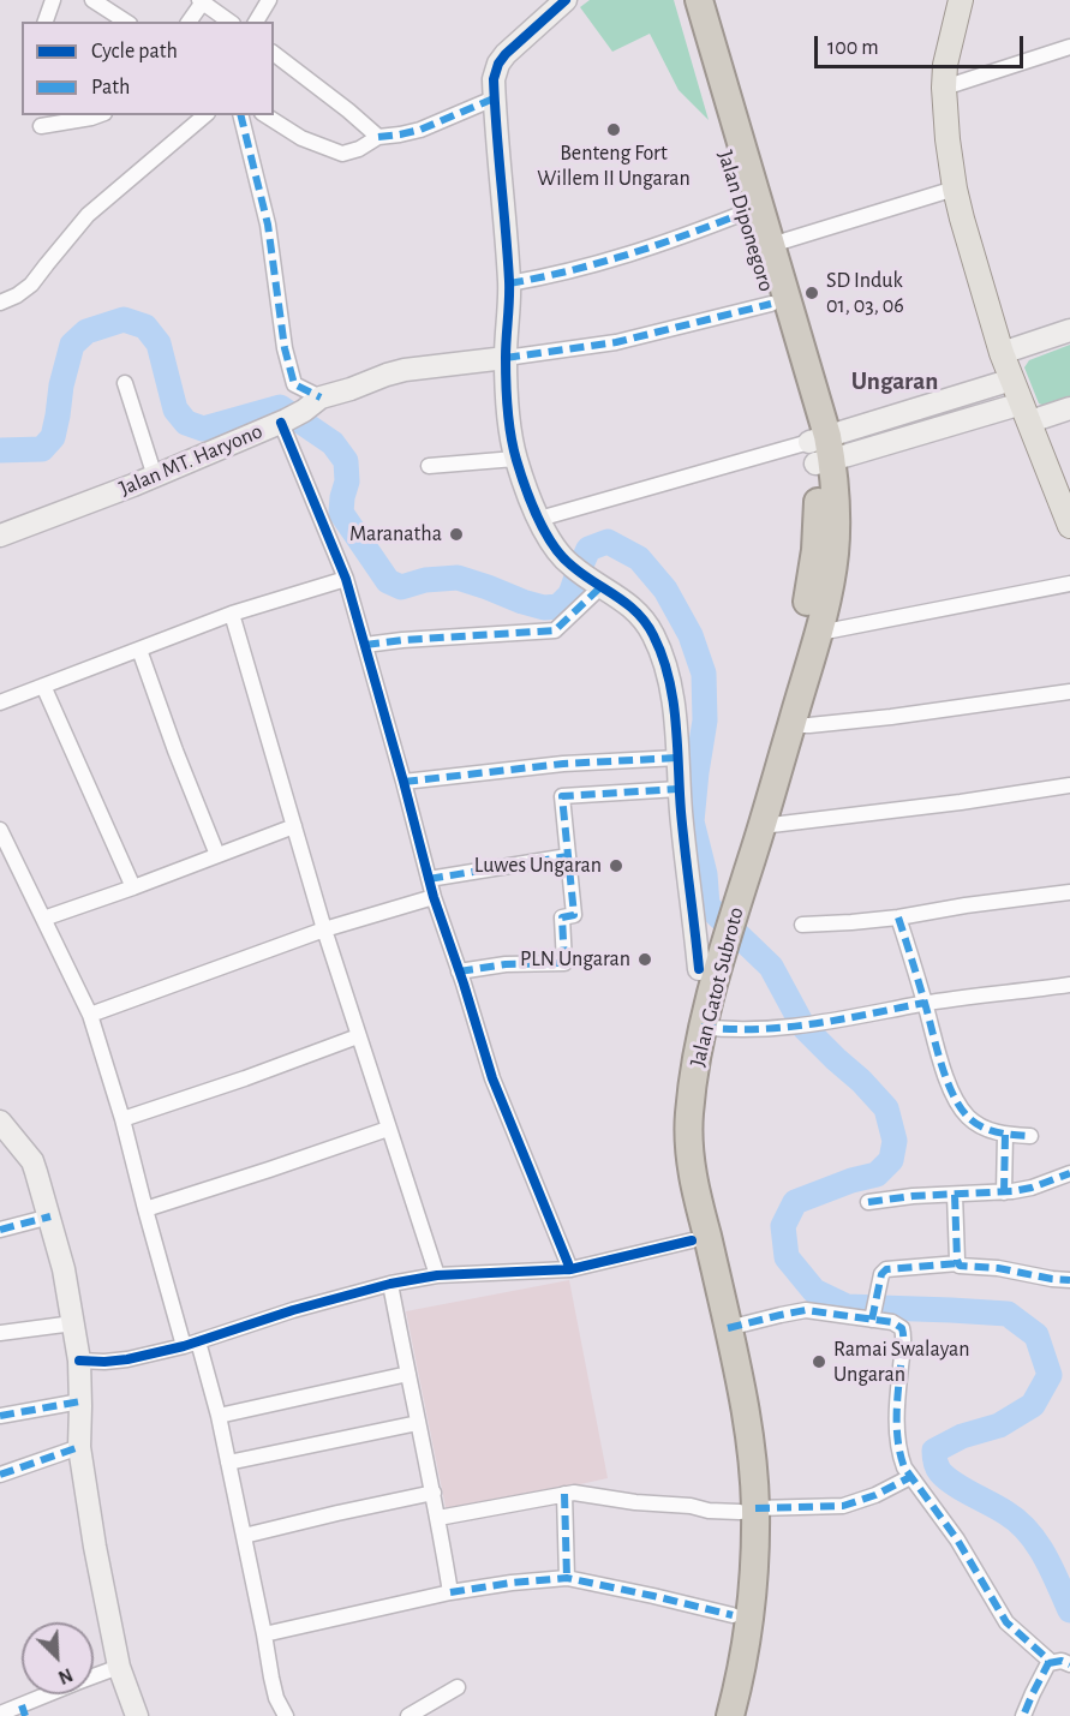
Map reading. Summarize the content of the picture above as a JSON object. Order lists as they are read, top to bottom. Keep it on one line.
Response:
{"streets":{"highway":["Jalan Diponegoro","Jalan Gatot Subroto"],"street":["Jalan MT. Haryono"]},"crossings":[["Jalan Diponegoro","Jalan Gatot Subroto"]],"districts":["Ungaran"],"places":["Benteng Fort Willem II Ungaran","SD Induk 01, 03, 06","Maranatha","Luwes Ungaran","PLN Ungaran","Ramai Swalayan Ungaran"],"legend":["Cycle path","Path"],"scale_bar":"100 m","north":"bottom right"}
